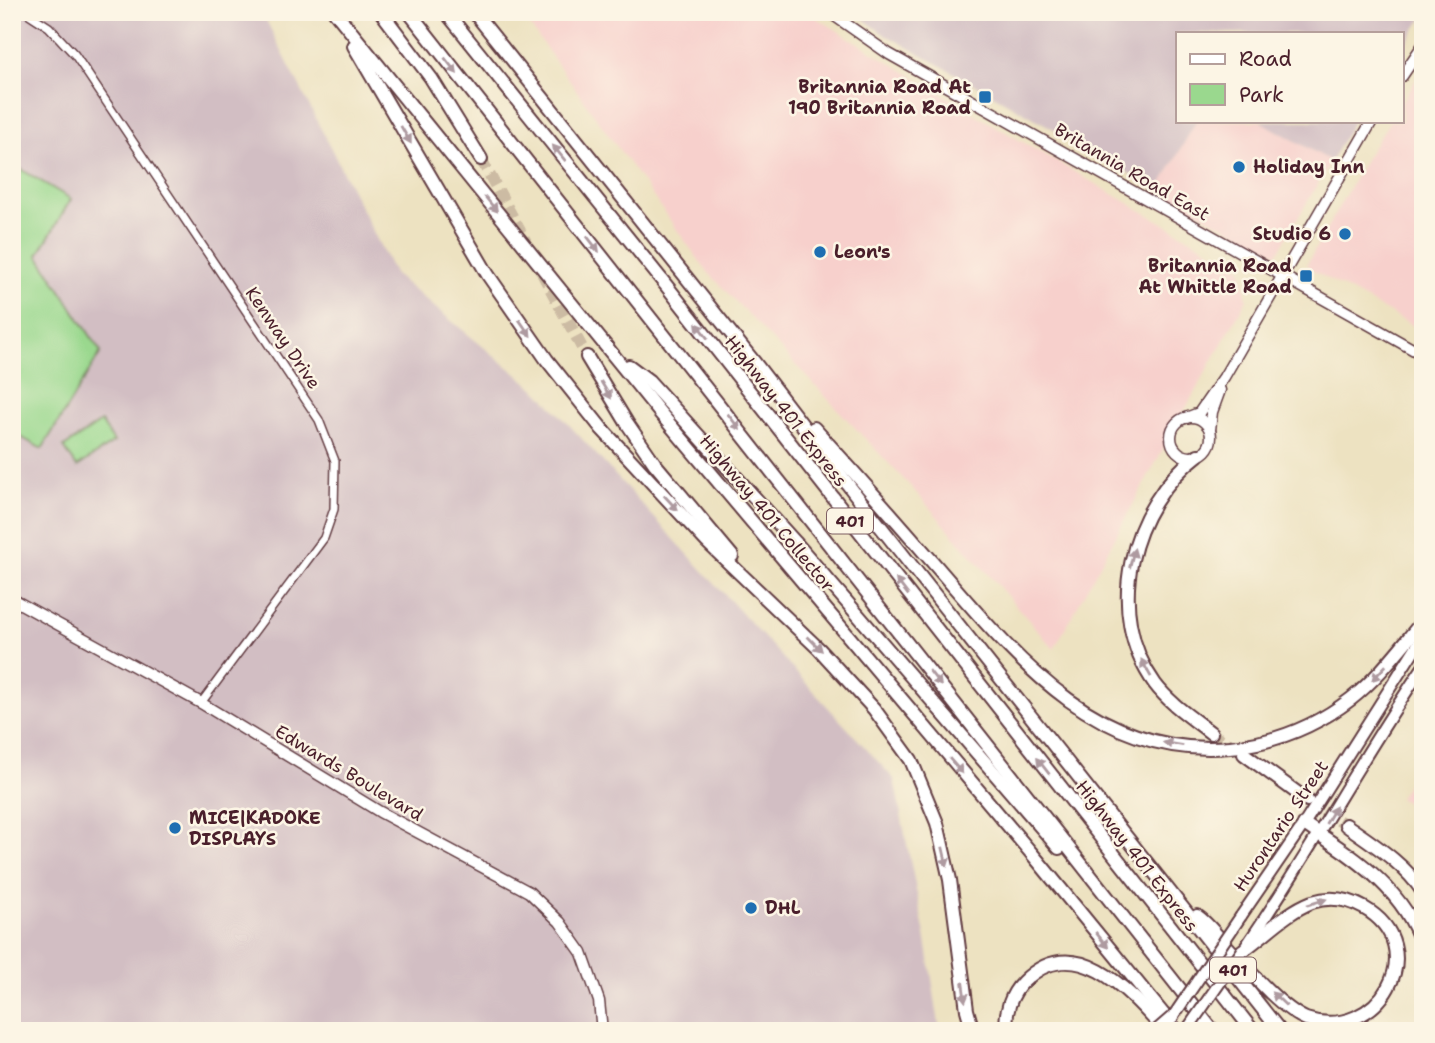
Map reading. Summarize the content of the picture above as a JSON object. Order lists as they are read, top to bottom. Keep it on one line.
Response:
{"streets":{"highway":["Highway 401 Express","Highway 401 Collector","401"],"main road":["Hurontario Street"],"street":["Britannia Road East","Kenway Drive","Edwards Boulevard"]},"crossings":[["Kenway Drive","Edwards Boulevard"],["Highway 401 Collector","Hurontario Street"]],"places":{"transit":["Britannia Road At 190 Britannia Road","Britannia Road At Whittle Road"],"other":["Holiday Inn","Studio 6","Leon's","MICE|KADOKE DISPLAYS","DHL"]},"legend":["Road","Park"]}
